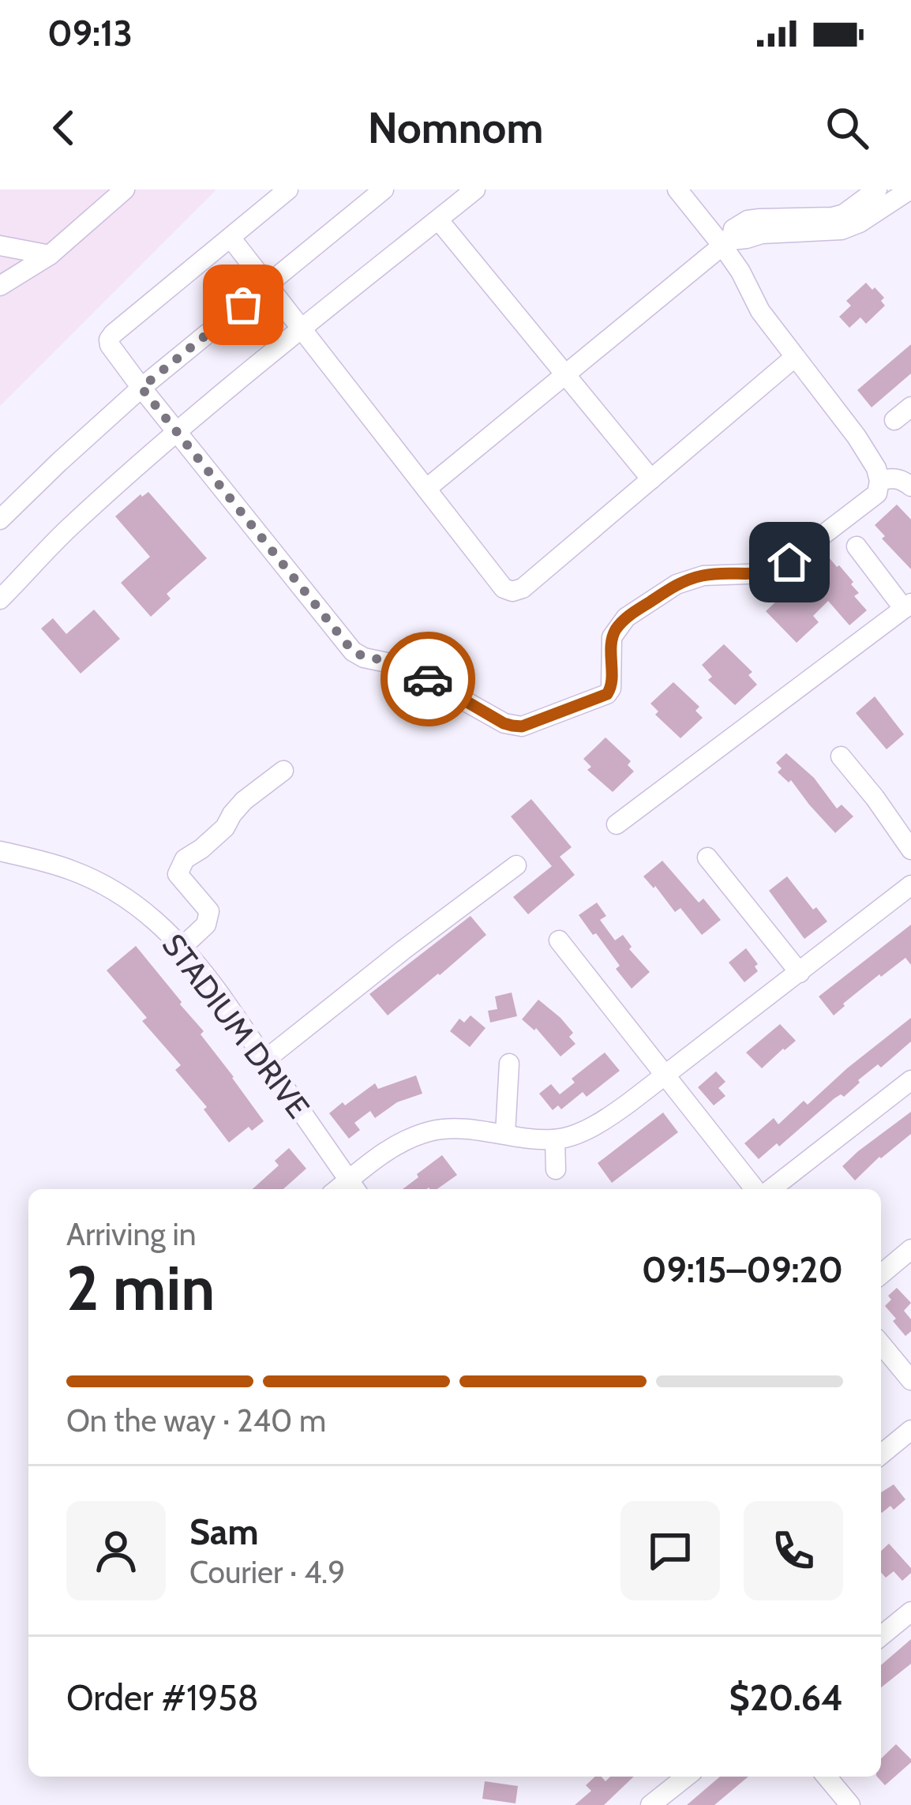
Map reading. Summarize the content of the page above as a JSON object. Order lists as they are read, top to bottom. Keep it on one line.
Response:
{"streets":{"street":["STADIUM DRIVE"]},"page":{"status":"09:13","header":"Nomnom","heading":["2 min","Arriving in","09:15–09:20"],"panel":["Sam","Courier · 4.9","Order #1958","$20.64"],"bar":"On the way · 240 m"}}
